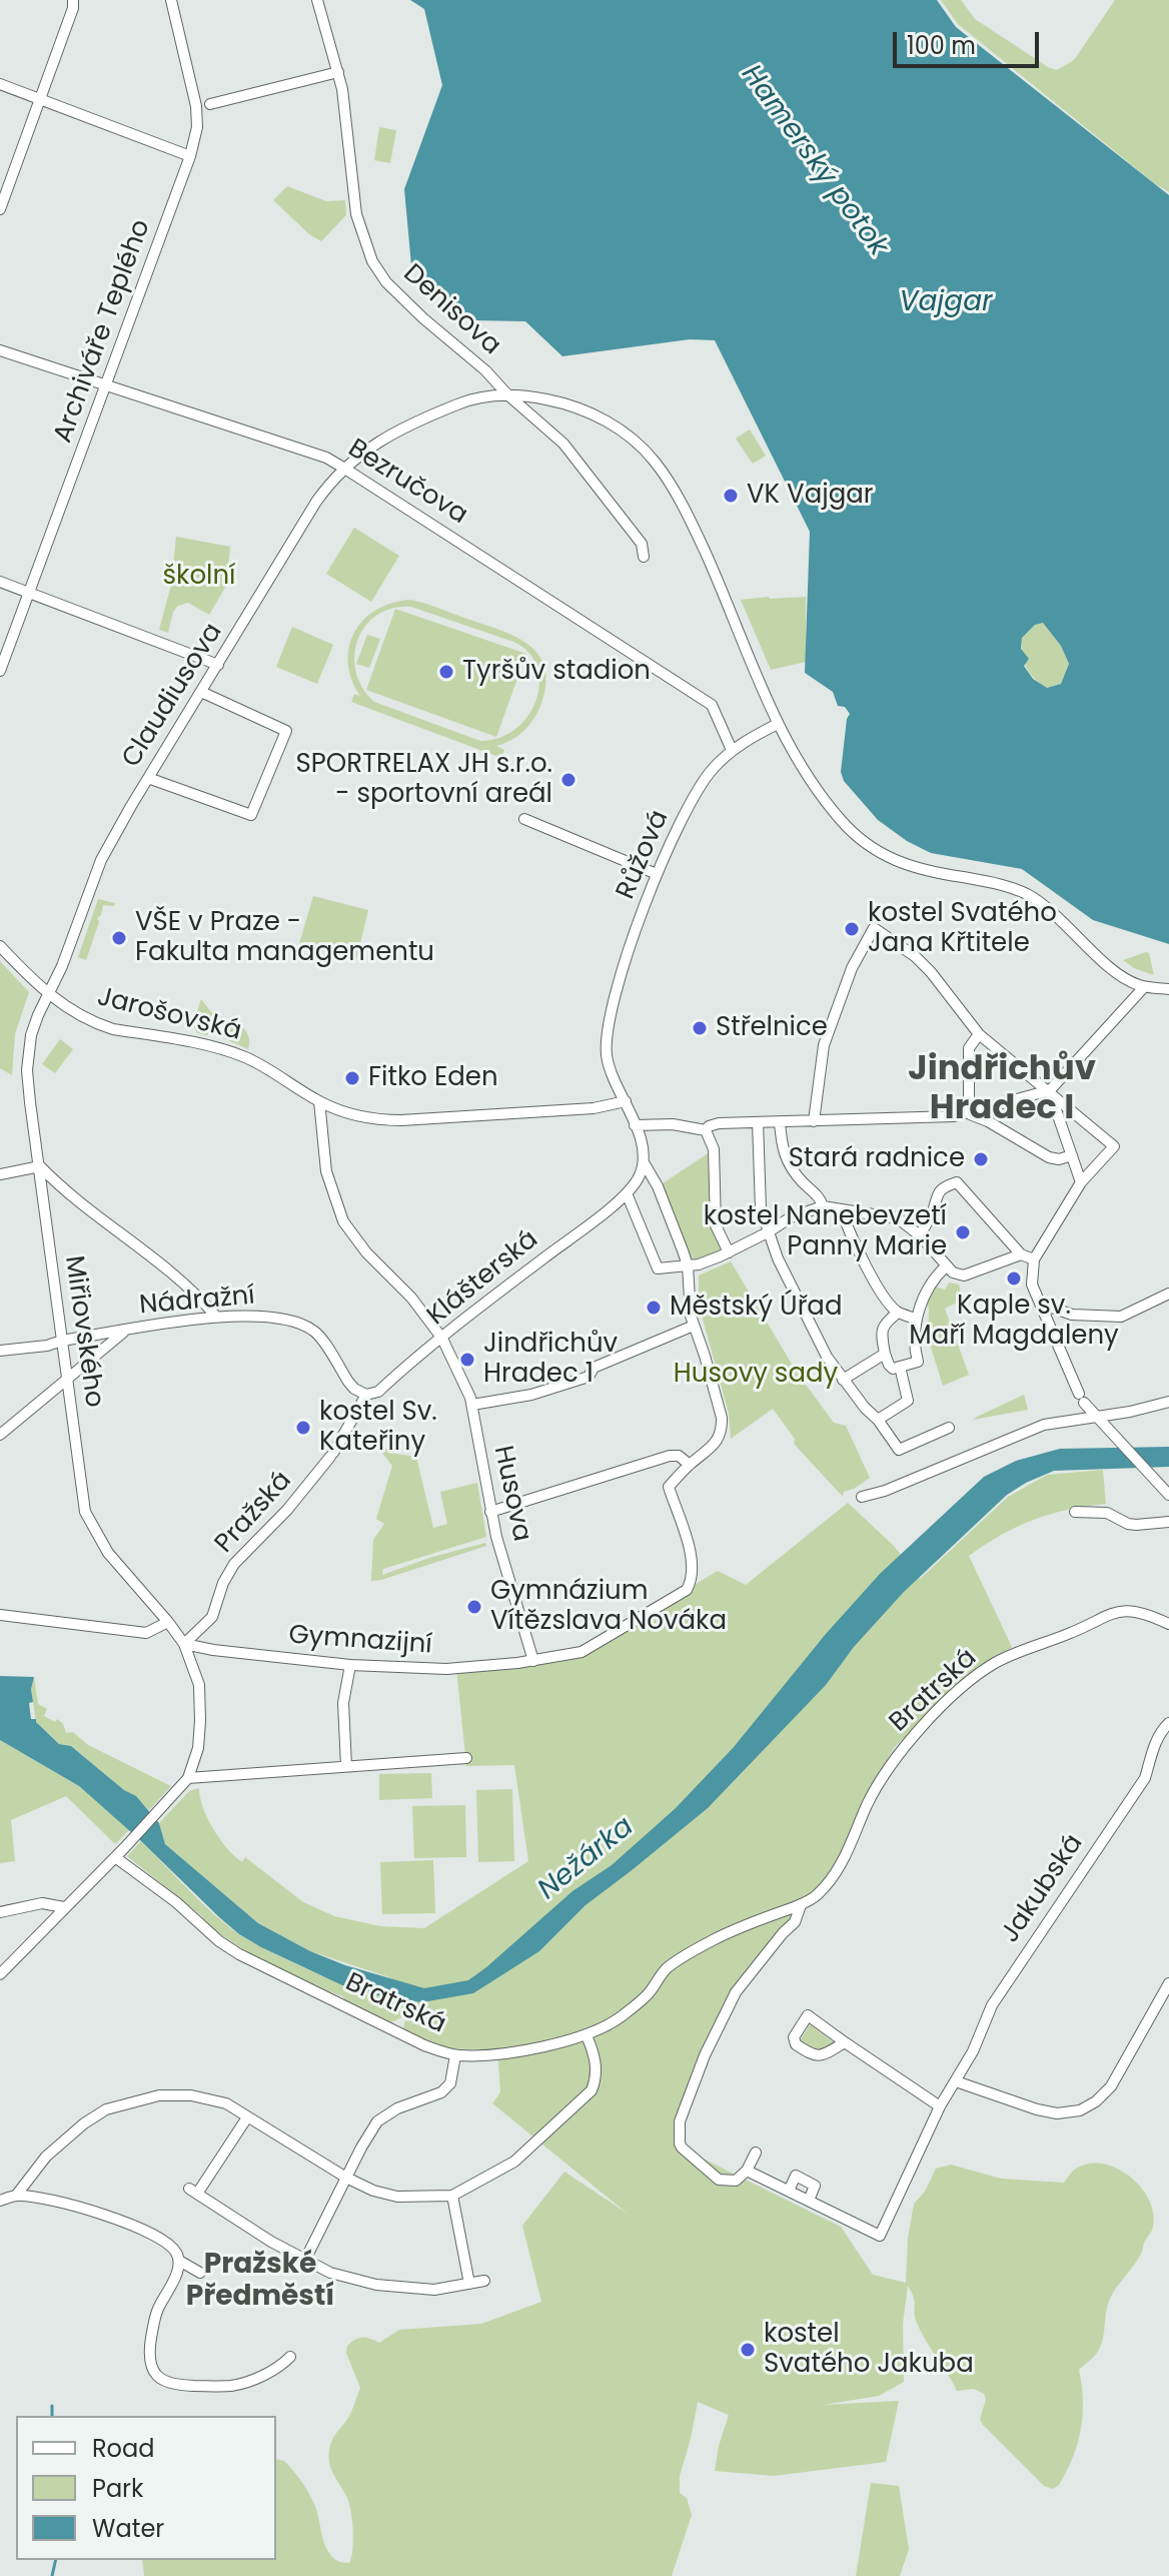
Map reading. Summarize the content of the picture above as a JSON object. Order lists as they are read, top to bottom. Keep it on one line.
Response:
{"streets":{"street":["Denisova","Archiváře Teplého","Bezručova","Claudiusova","Růžová","Jarošovská","Klášterská","Nádražní","Miřiovského","Husova","Pražská","Gymnazijní","Bratrská","Jakubská"]},"crossings":[["Denisova","Claudiusova"],["Archiváře Teplého","Bezručova"],["Bezručova","Claudiusova"],["Bezručova","Růžová"],["Claudiusova","Růžová"],["Claudiusova","Jarošovská"],["Claudiusova","Miřiovského"],["Růžová","Jarošovská"],["Jarošovská","Miřiovského"],["Jarošovská","Husova"],["Klášterská","Nádražní"],["Klášterská","Husova"],["Klášterská","Pražská"],["Nádražní","Miřiovského"],["Nádražní","Pražská"],["Miřiovského","Pražská"],["Miřiovského","Gymnazijní"],["Husova","Gymnazijní"],["Pražská","Gymnazijní"],["Bratrská","Jakubská"]],"districts":["Jindřichův Hradec I","Pražské Předměstí"],"water":["Hamerský potok","Vajgar","Nežárka"],"parks":["školní","Husovy sady"],"places":["VK Vajgar","Tyršův stadion","SPORTRELAX JH s.r.o. - sportovní areál","kostel Svatého Jana Křtitele","VŠE v Praze - Fakulta managementu","Střelnice","Fitko Eden","Stará radnice","kostel Nanebevzetí Panny Marie","Kaple sv. Maří Magdaleny","Městský Úřad","Jindřichův Hradec 1","kostel Sv. Kateřiny","Gymnázium Vítězslava Nováka","kostel Svatého Jakuba"],"legend":["Road","Park","Water"],"scale_bar":"100 m"}
